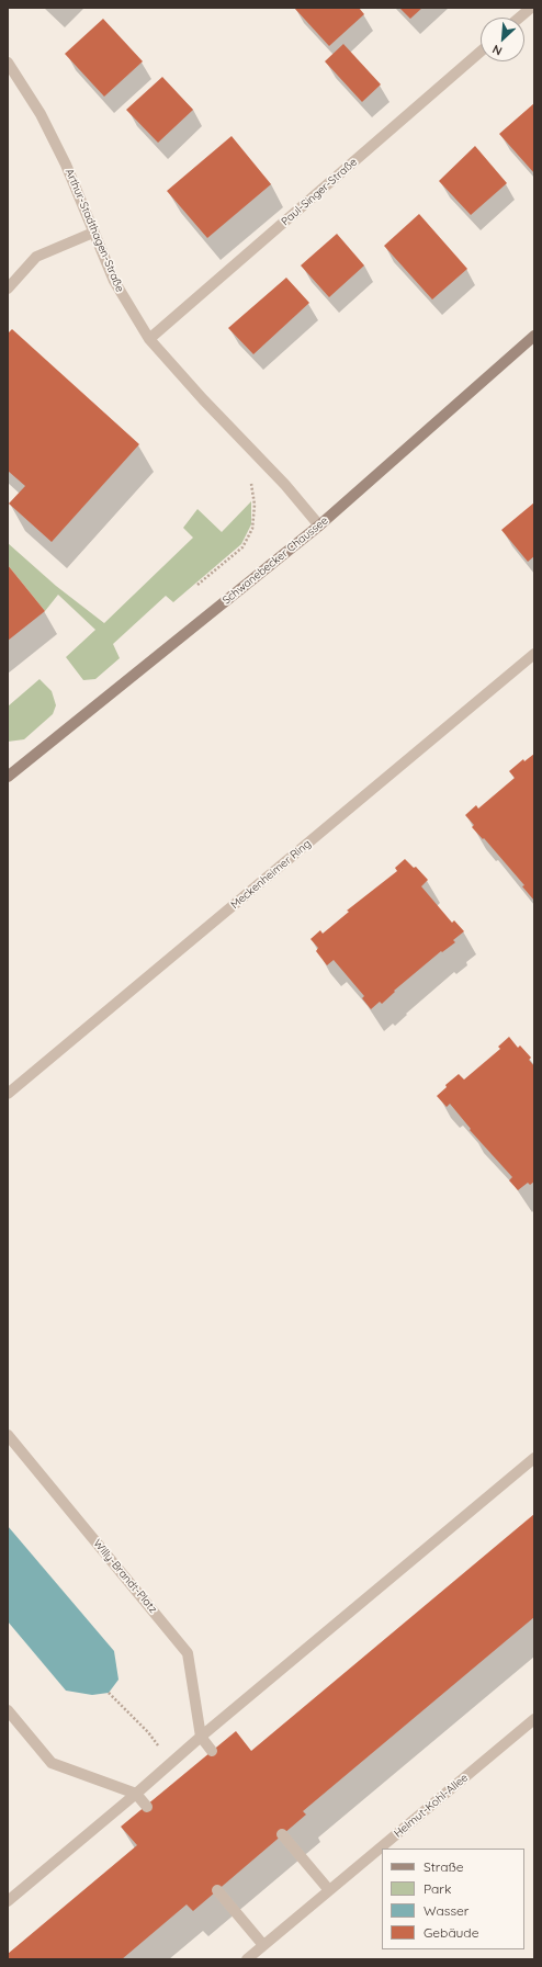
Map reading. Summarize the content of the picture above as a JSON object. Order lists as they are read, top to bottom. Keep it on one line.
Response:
{"streets":{"main road":["Schwanebecker Chaussee"],"street":["Paul-Singer-Straße","Arthur-Stadthagen-Straße","Meckenheimer Ring","Willy-Brandt-Platz","Helmut-Kohl-Allee"]},"crossings":[["Paul-Singer-Straße","Arthur-Stadthagen-Straße"],["Arthur-Stadthagen-Straße","Schwanebecker Chaussee"]],"legend":["Straße","Park","Wasser","Gebäude"],"north":"bottom left"}
